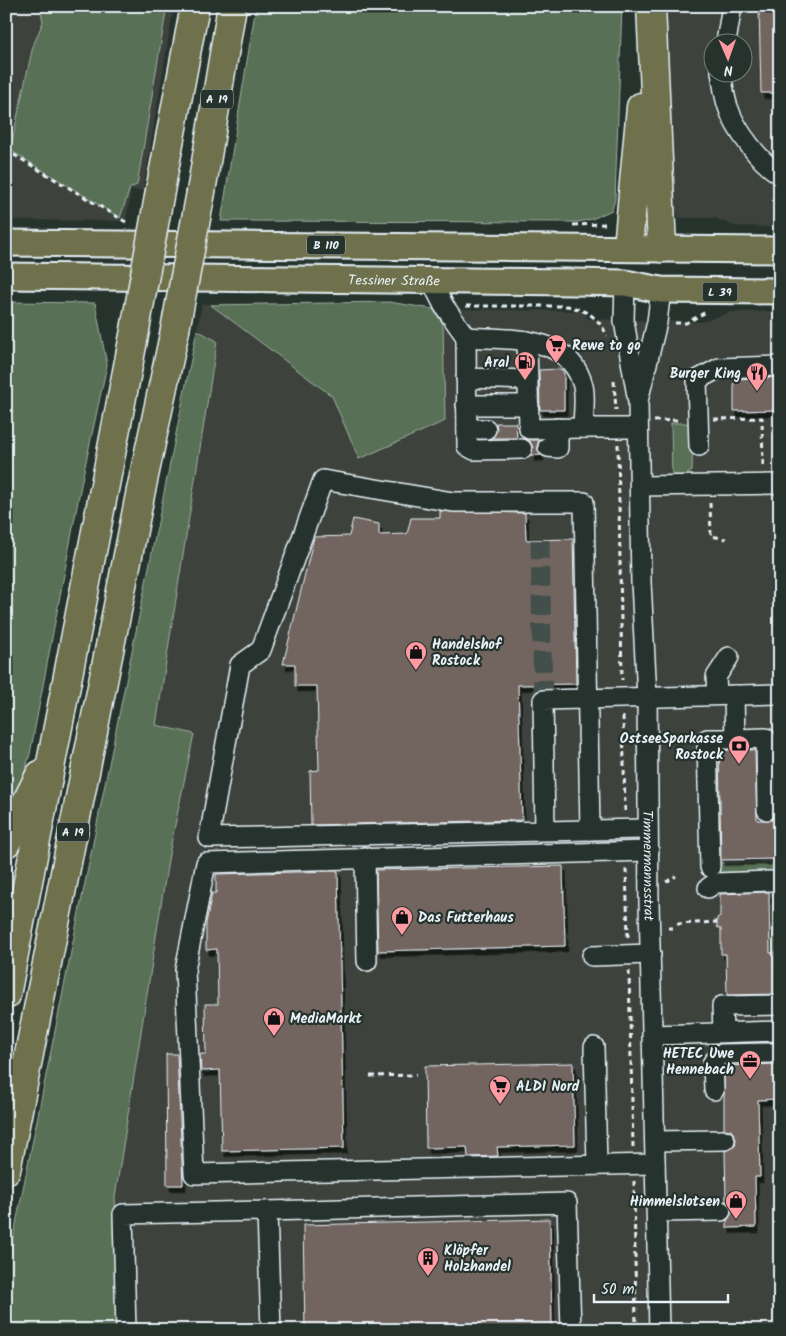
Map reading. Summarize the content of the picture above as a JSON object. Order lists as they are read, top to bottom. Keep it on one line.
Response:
{"streets":{"highway":["A 19"],"main road":["B 110","Tessiner Straße","L 39","Timmermannsstrat"]},"crossings":[["Tessiner Straße","Timmermannsstrat"]],"places":{"supermarket":["Rewe to go","ALDI Nord"],"fuel station":["Aral"],"restaurant":["Burger King"],"shop":["Handelshof Rostock","Das Futterhaus","MediaMarkt","Himmelslotsen"],"bank":["OstseeSparkasse Rostock"],"office":["HETEC Uwe Hennebach"],"building":["Klöpfer Holzhandel"]},"scale_bar":"50 m","north":"bottom"}
